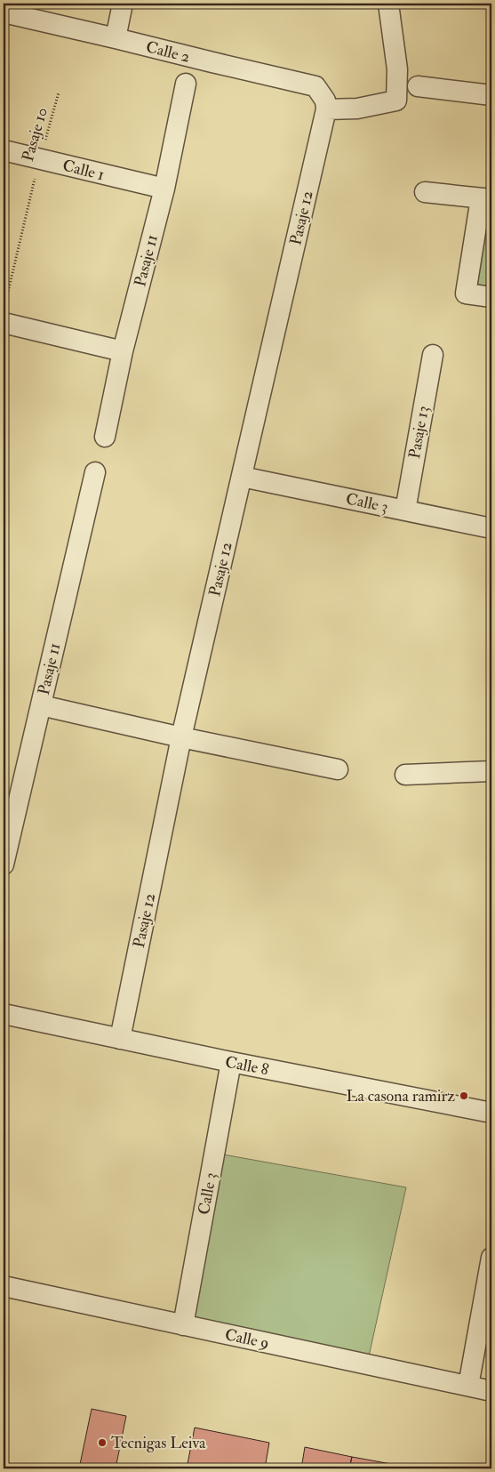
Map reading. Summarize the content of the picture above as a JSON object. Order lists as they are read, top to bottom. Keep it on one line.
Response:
{"streets":{"street":["Calle 2","Calle 1","Pasaje 12","Pasaje 11","Pasaje 13","Calle 3","Calle 8","Calle 9"],"path":["Pasaje 10"]},"crossings":[["Calle 2","Pasaje 12"],["Pasaje 10","Calle 1"],["Calle 1","Pasaje 11"],["Pasaje 12","Calle 3"],["Pasaje 12","Calle 8"],["Pasaje 13","Calle 3"],["Calle 3","Calle 8"],["Calle 3","Calle 9"]],"places":["La casona ramirz","Tecnigas Leiva"]}
